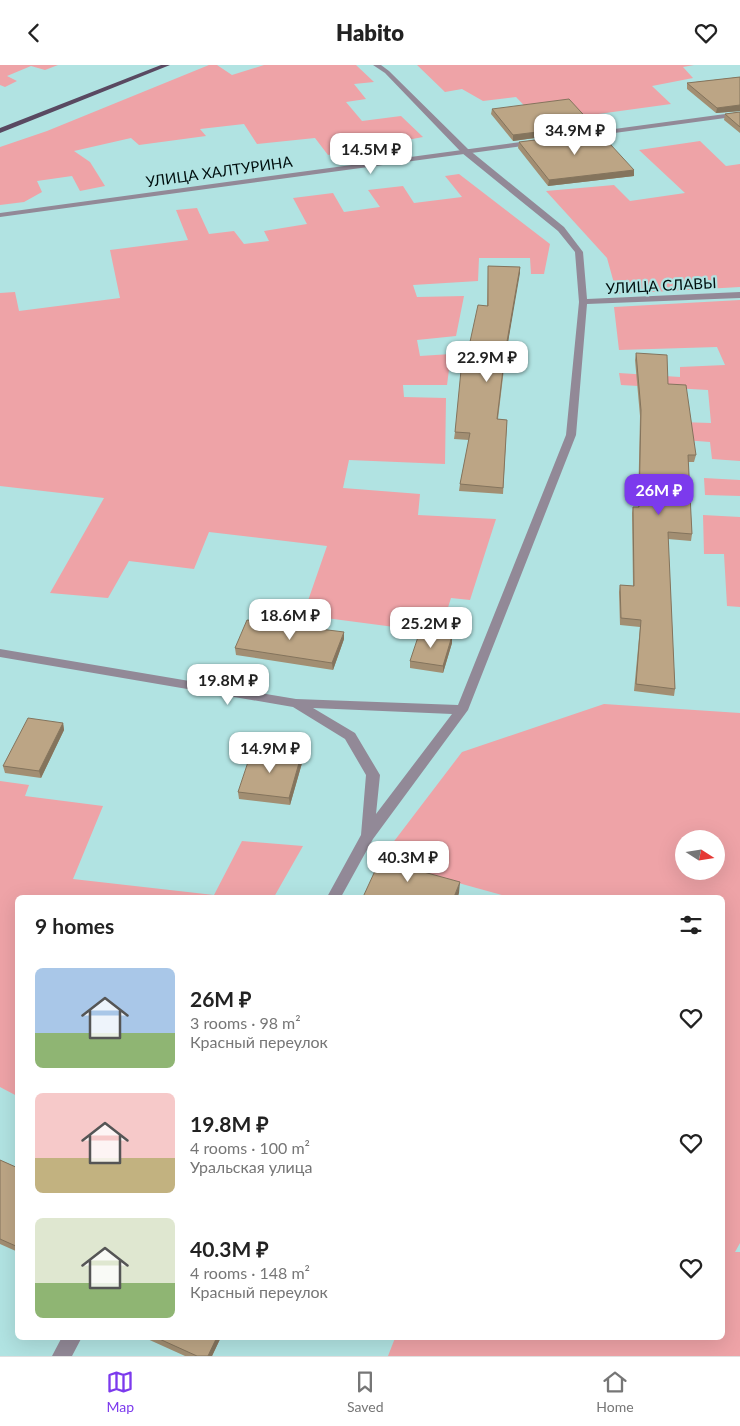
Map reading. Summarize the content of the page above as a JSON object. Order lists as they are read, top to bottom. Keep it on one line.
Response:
{"streets":{"street":["УЛИЦА ХАЛТУРИНА","УЛИЦА СЛАВЫ"]},"north":"right","page":{"header":"Habito","price":["34.9M ₽","14.5M ₽","22.9M ₽","26M ₽","18.6M ₽","25.2M ₽","19.8M ₽","14.9M ₽","40.3M ₽"],"heading":"9 homes","list":[{"name":"26M ₽","note":"3 rooms · 98 m² · Красный переулок"},{"name":"19.8M ₽","note":"4 rooms · 100 m² · Уральская улица"},{"name":"40.3M ₽","note":"4 rooms · 148 m² · Красный переулок"}],"tabs":["Map","Saved","Home"]}}
